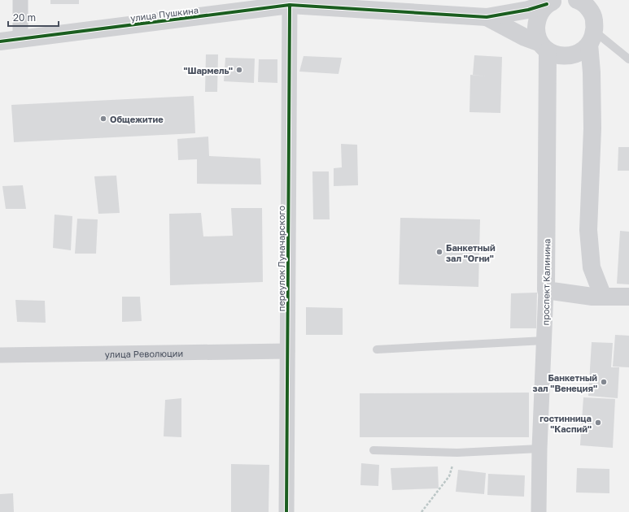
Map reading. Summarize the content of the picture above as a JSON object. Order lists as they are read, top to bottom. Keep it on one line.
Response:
{"streets":{"street":["улица Пушкина","переулок Луначарского","проспект Калинина","улица Революции"]},"crossings":[["улица Пушкина","переулок Луначарского"],["переулок Луначарского","улица Революции"]],"places":["\"Шармель\"","Общежитие","Банкетный зал \"Огни\"","Банкетный зал \"Венеция\"","гостинница \"Каспий\""],"scale_bar":"20 m"}
